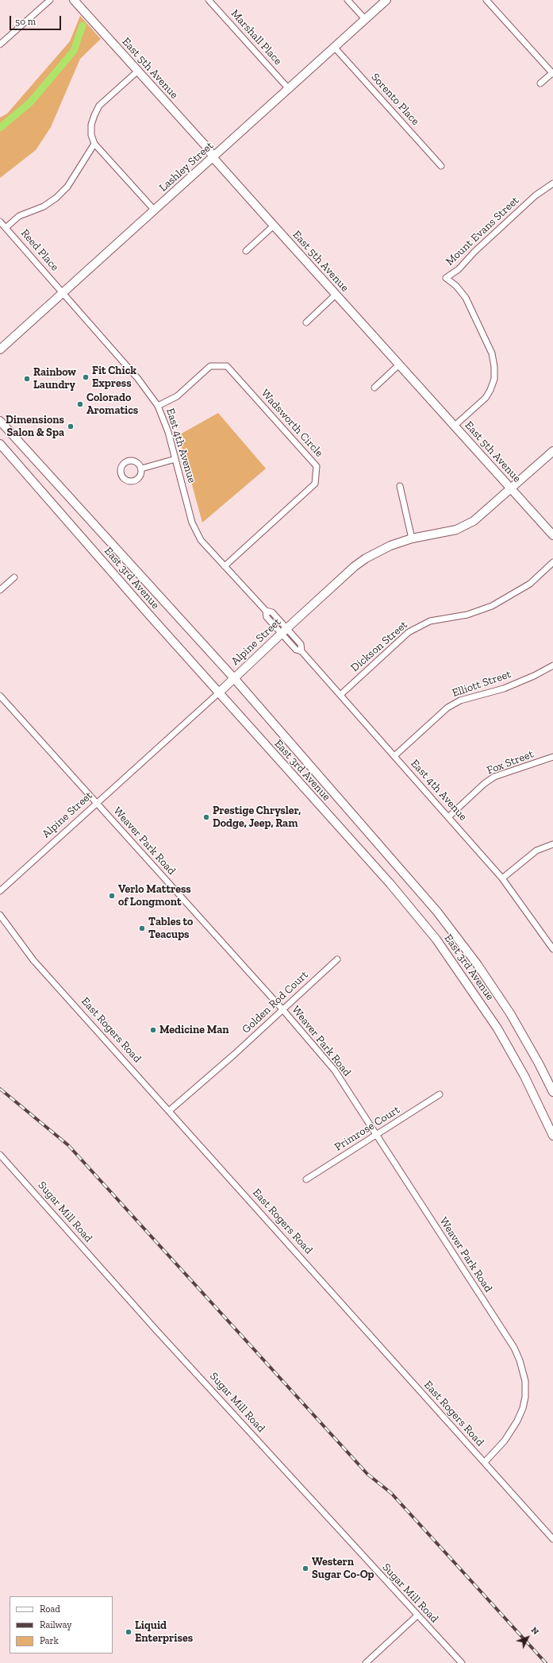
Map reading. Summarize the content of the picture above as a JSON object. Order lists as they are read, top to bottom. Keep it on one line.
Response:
{"streets":{"main road":["East 5th Avenue","Lashley Street","East 3rd Avenue","Alpine Street"],"street":["Marshall Place","Sorento Place","Mount Evans Street","Reed Place","Wadsworth Circle","East 4th Avenue","Dickson Street","Elliott Street","Fox Street","Weaver Park Road","Golden Rod Court","East Rogers Road","Primrose Court","Sugar Mill Road"]},"crossings":[["Marshall Place","Lashley Street"],["East 5th Avenue","Lashley Street"],["East 5th Avenue","Mount Evans Street"],["East 5th Avenue","Alpine Street"],["Sorento Place","Lashley Street"],["Lashley Street","Reed Place"],["Lashley Street","East 4th Avenue"],["Reed Place","East 4th Avenue"],["Wadsworth Circle","East 4th Avenue"],["East 4th Avenue","Alpine Street"],["East 4th Avenue","Dickson Street"],["East 4th Avenue","Elliott Street"],["East 4th Avenue","Fox Street"],["East 3rd Avenue","Alpine Street"],["Alpine Street","Weaver Park Road"],["Weaver Park Road","Golden Rod Court"],["Weaver Park Road","East Rogers Road"],["Weaver Park Road","Primrose Court"],["Golden Rod Court","East Rogers Road"]],"places":["Fit Chick Express","Rainbow Laundry","Colorado Aromatics","Dimensions Salon & Spa","Prestige Chrysler, Dodge, Jeep, Ram","Verlo Mattress of Longmont","Tables to Teacups","Medicine Man","Western Sugar Co-Op","Liquid Enterprises"],"legend":["Road","Railway","Park"],"scale_bar":"50 m","north":"top right"}
